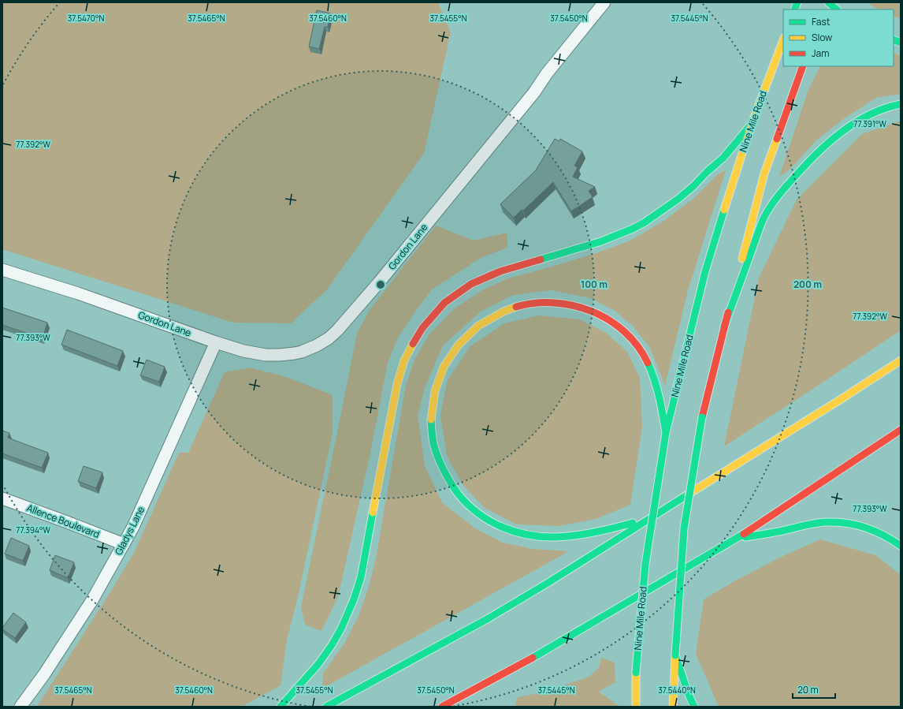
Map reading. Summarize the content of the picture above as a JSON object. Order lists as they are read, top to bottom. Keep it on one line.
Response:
{"streets":{"main road":["Nine Mile Road"],"street":["Gordon Lane","Allence Boulevard","Gladys Lane"]},"crossings":[["Gordon Lane","Gladys Lane"],["Allence Boulevard","Gladys Lane"]],"legend":["Fast","Slow","Jam"],"scale_bar":"20 m","coordinates":["37.5470°N","37.5465°N","37.5460°N","37.5455°N","37.5450°N","37.5445°N","77.391°W","77.392°W","77.393°W","77.394°W","37.5440°N"],"rings":["100 m","200 m"]}
